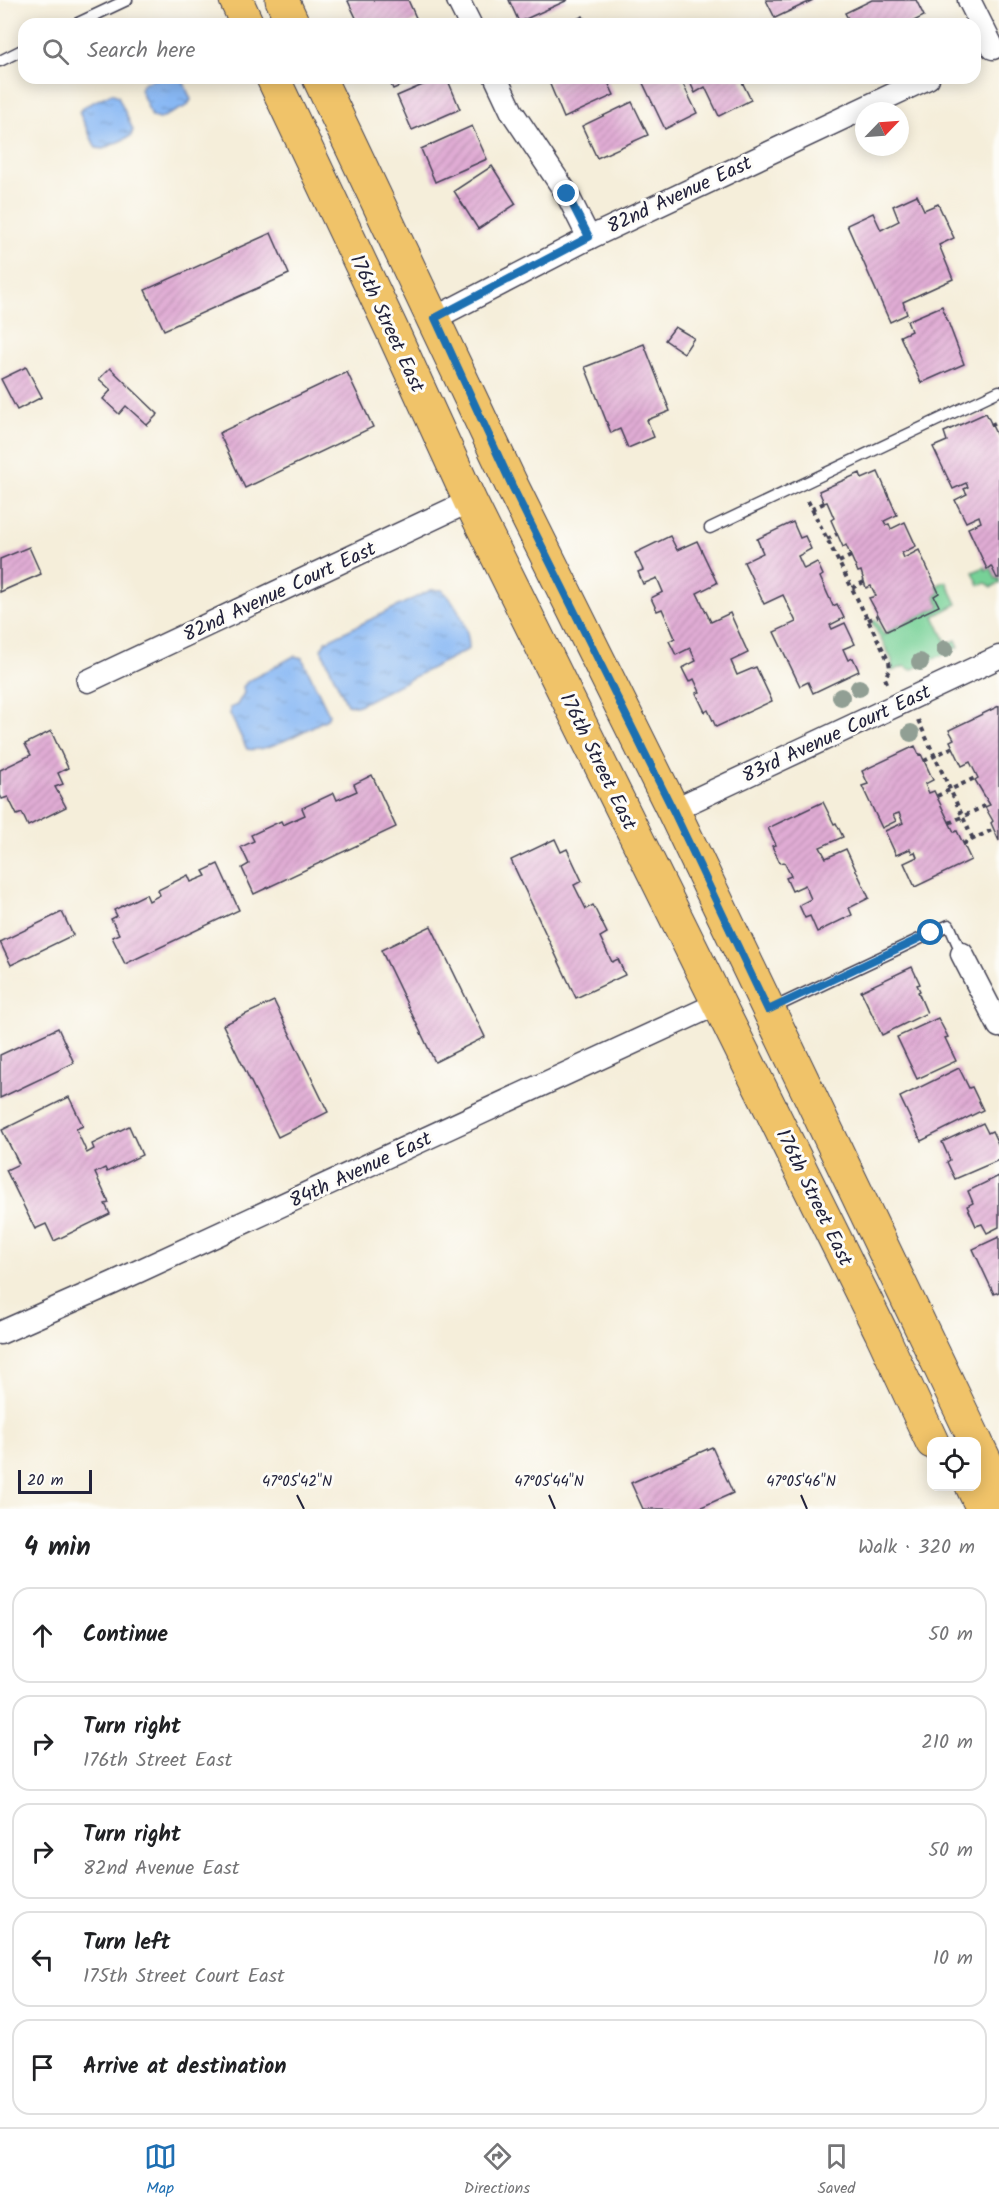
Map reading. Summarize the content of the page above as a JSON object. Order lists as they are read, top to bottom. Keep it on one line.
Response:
{"streets":{"main road":["176th Street East"],"street":["82nd Avenue East","82nd Avenue Court East","83rd Avenue Court East","84th Avenue East"]},"crossings":[["82nd Avenue East","176th Street East"],["176th Street East","82nd Avenue Court East"],["176th Street East","83rd Avenue Court East"],["176th Street East","84th Avenue East"]],"scale_bar":"20 m","north":"top right","page":{"search":"Search here","scale":"20 m","heading":["4 min","Walk · 320 m"],"list":[["Continue","50 m"],["Turn right","176th Street East","210 m"],["Turn right","82nd Avenue East","50 m"],["Turn left","175th Street Court East","10 m"],"Arrive at destination"],"nav":["Map","Directions","Saved"]},"coordinates":["47°05'42\"N","47°05'44\"N","47°05'46\"N"]}
